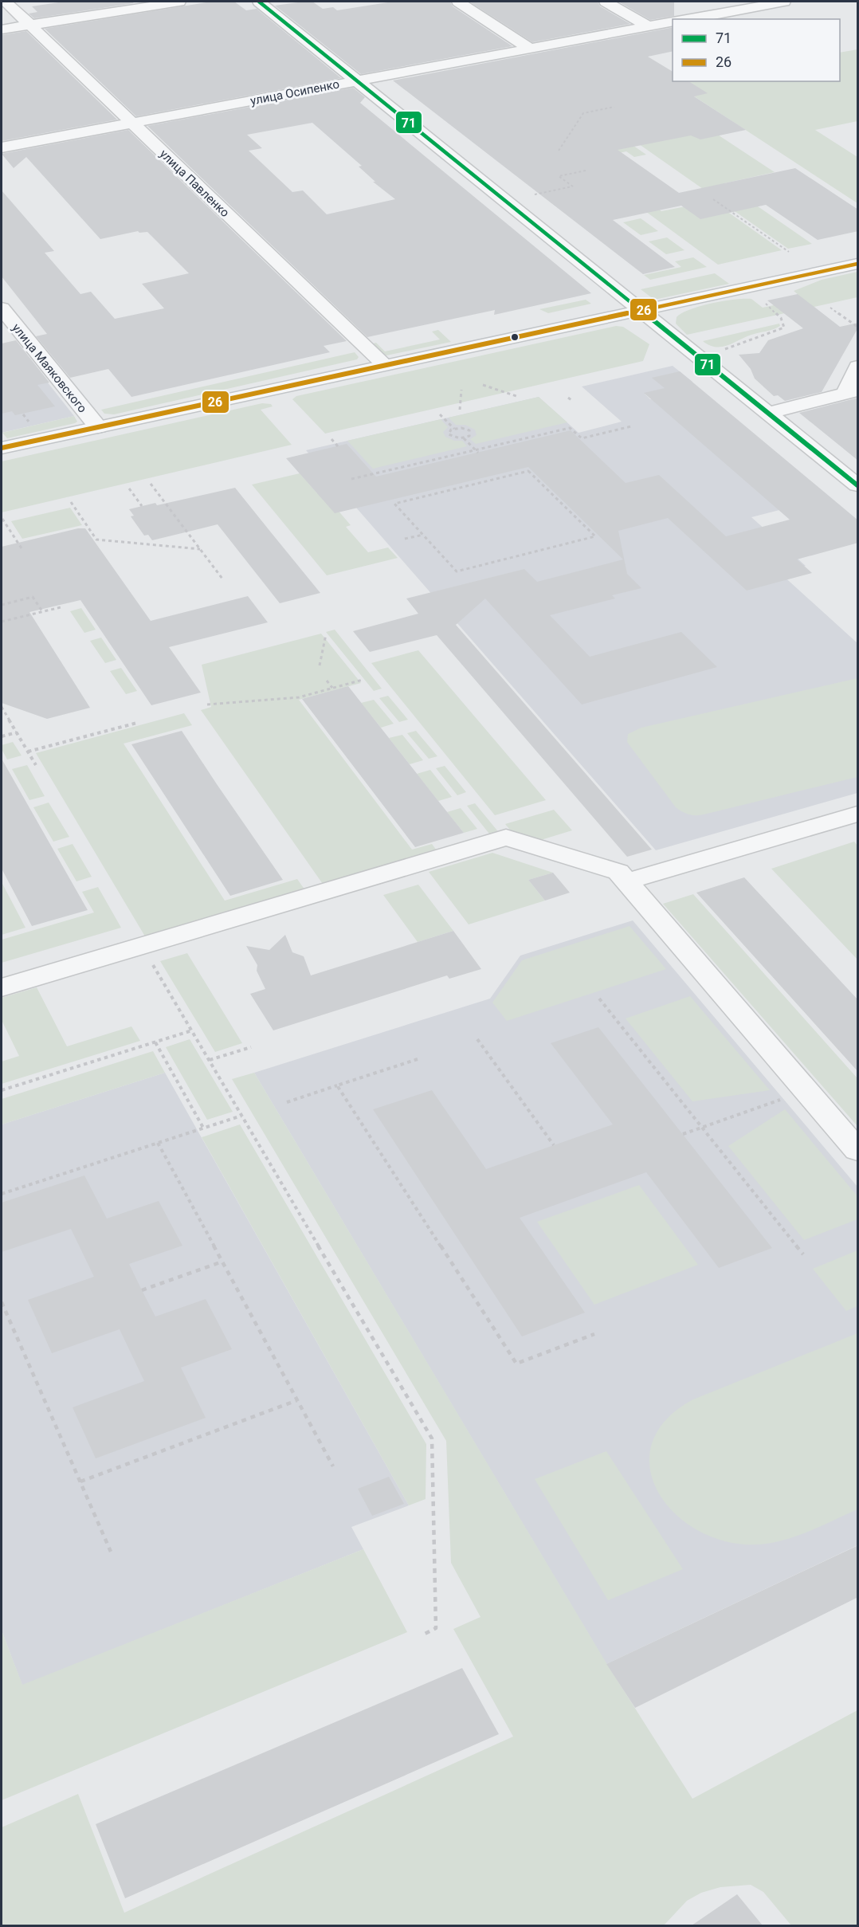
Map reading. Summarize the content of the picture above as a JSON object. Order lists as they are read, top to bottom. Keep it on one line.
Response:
{"streets":{"street":["улица Осипенко","улица Павленко","улица Маяковского"]},"crossings":[["улица Осипенко","улица Павленко"]],"lines":["transit line 71","transit line 26"],"legend":["71","26"]}
